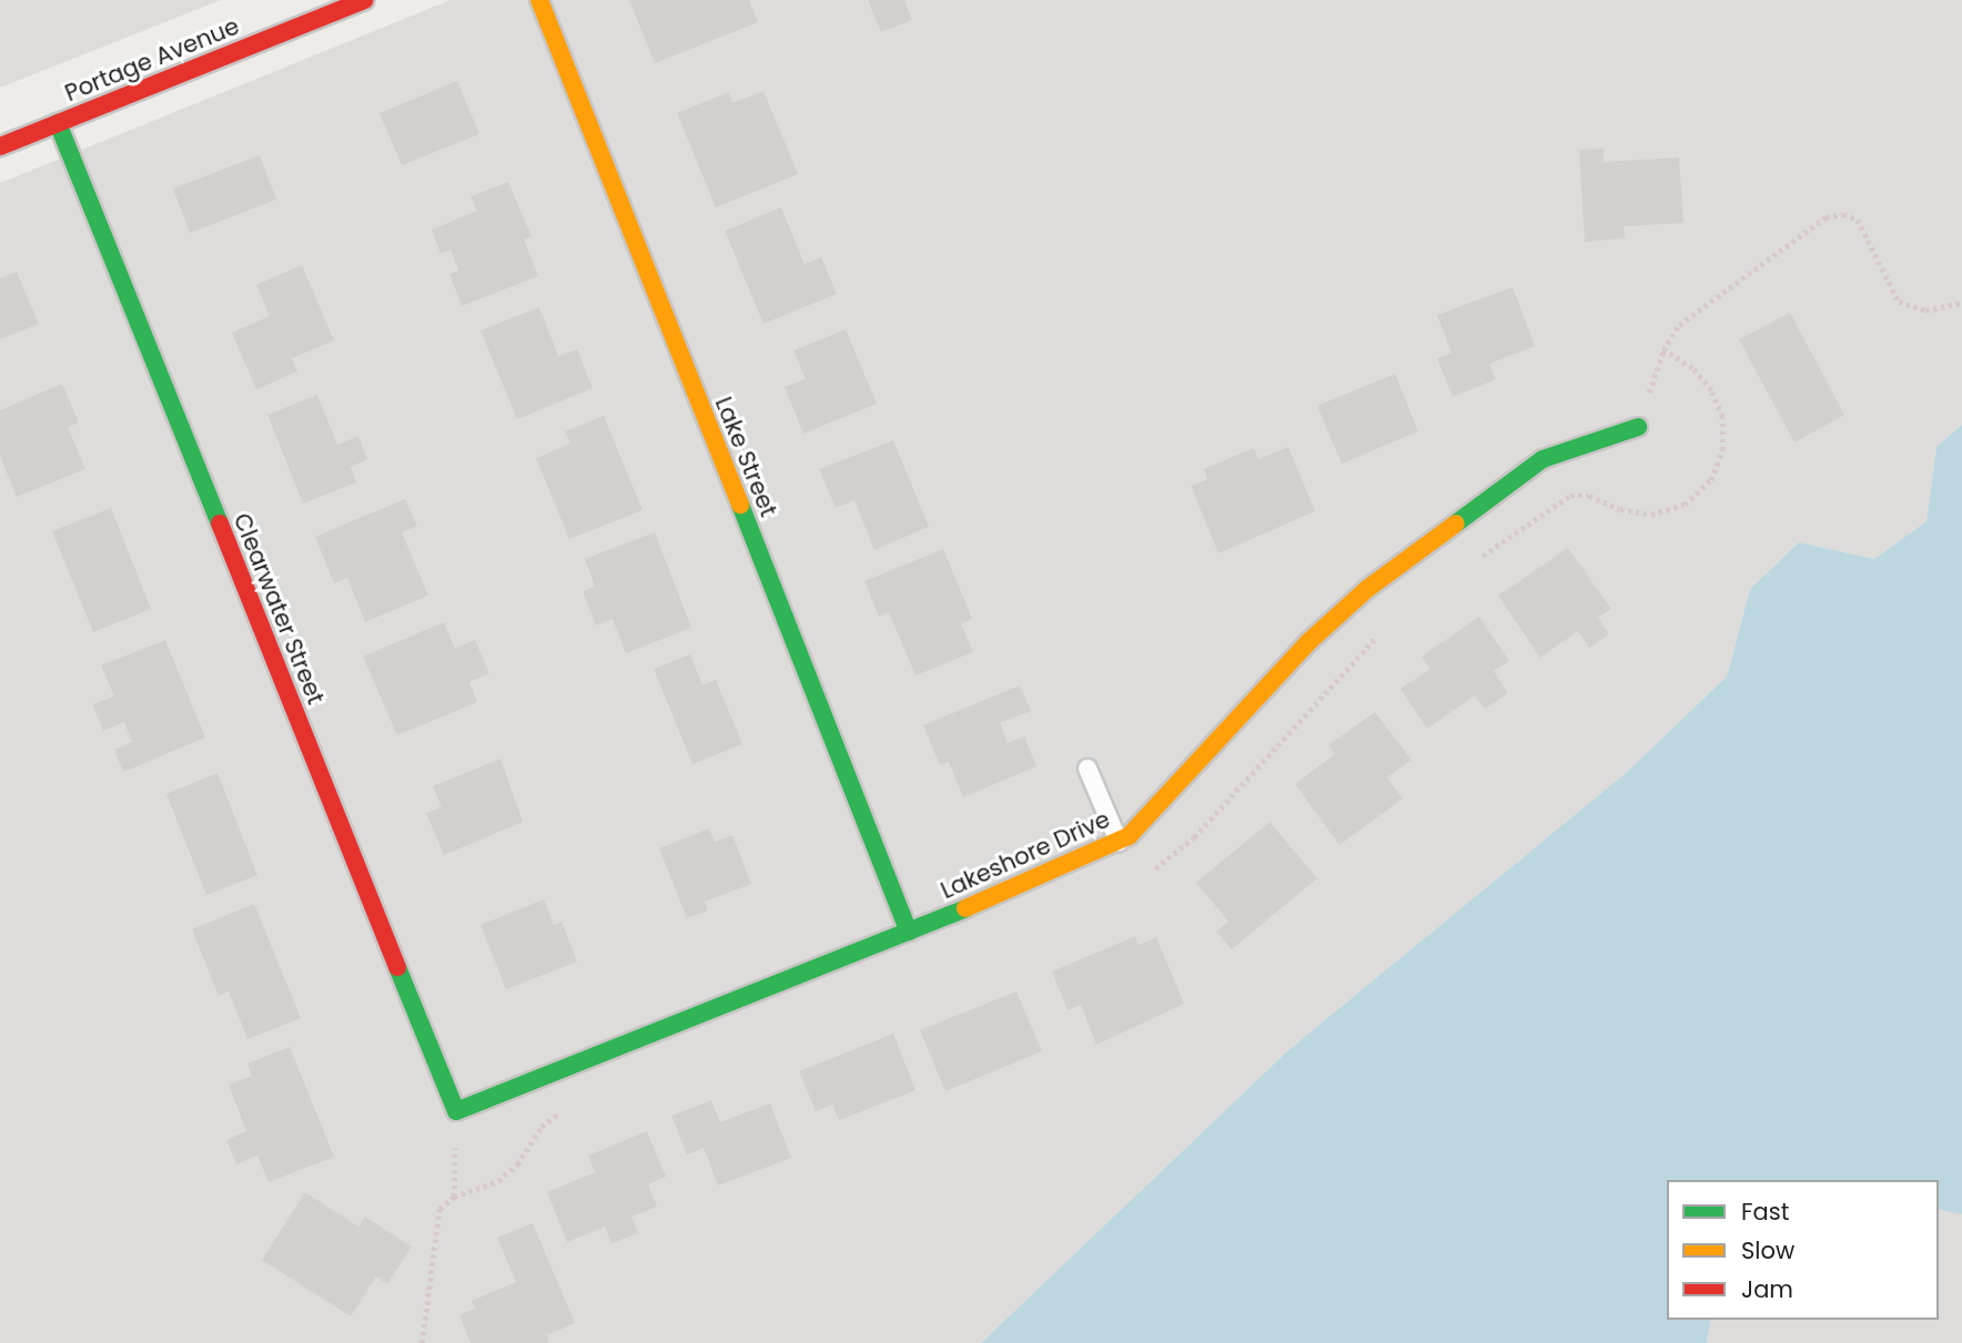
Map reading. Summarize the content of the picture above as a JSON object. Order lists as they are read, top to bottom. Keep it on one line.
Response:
{"streets":{"street":["Portage Avenue","Lake Street","Clearwater Street","Lakeshore Drive"]},"crossings":[["Portage Avenue","Clearwater Street"],["Lake Street","Lakeshore Drive"],["Clearwater Street","Lakeshore Drive"]],"legend":["Fast","Slow","Jam"]}
